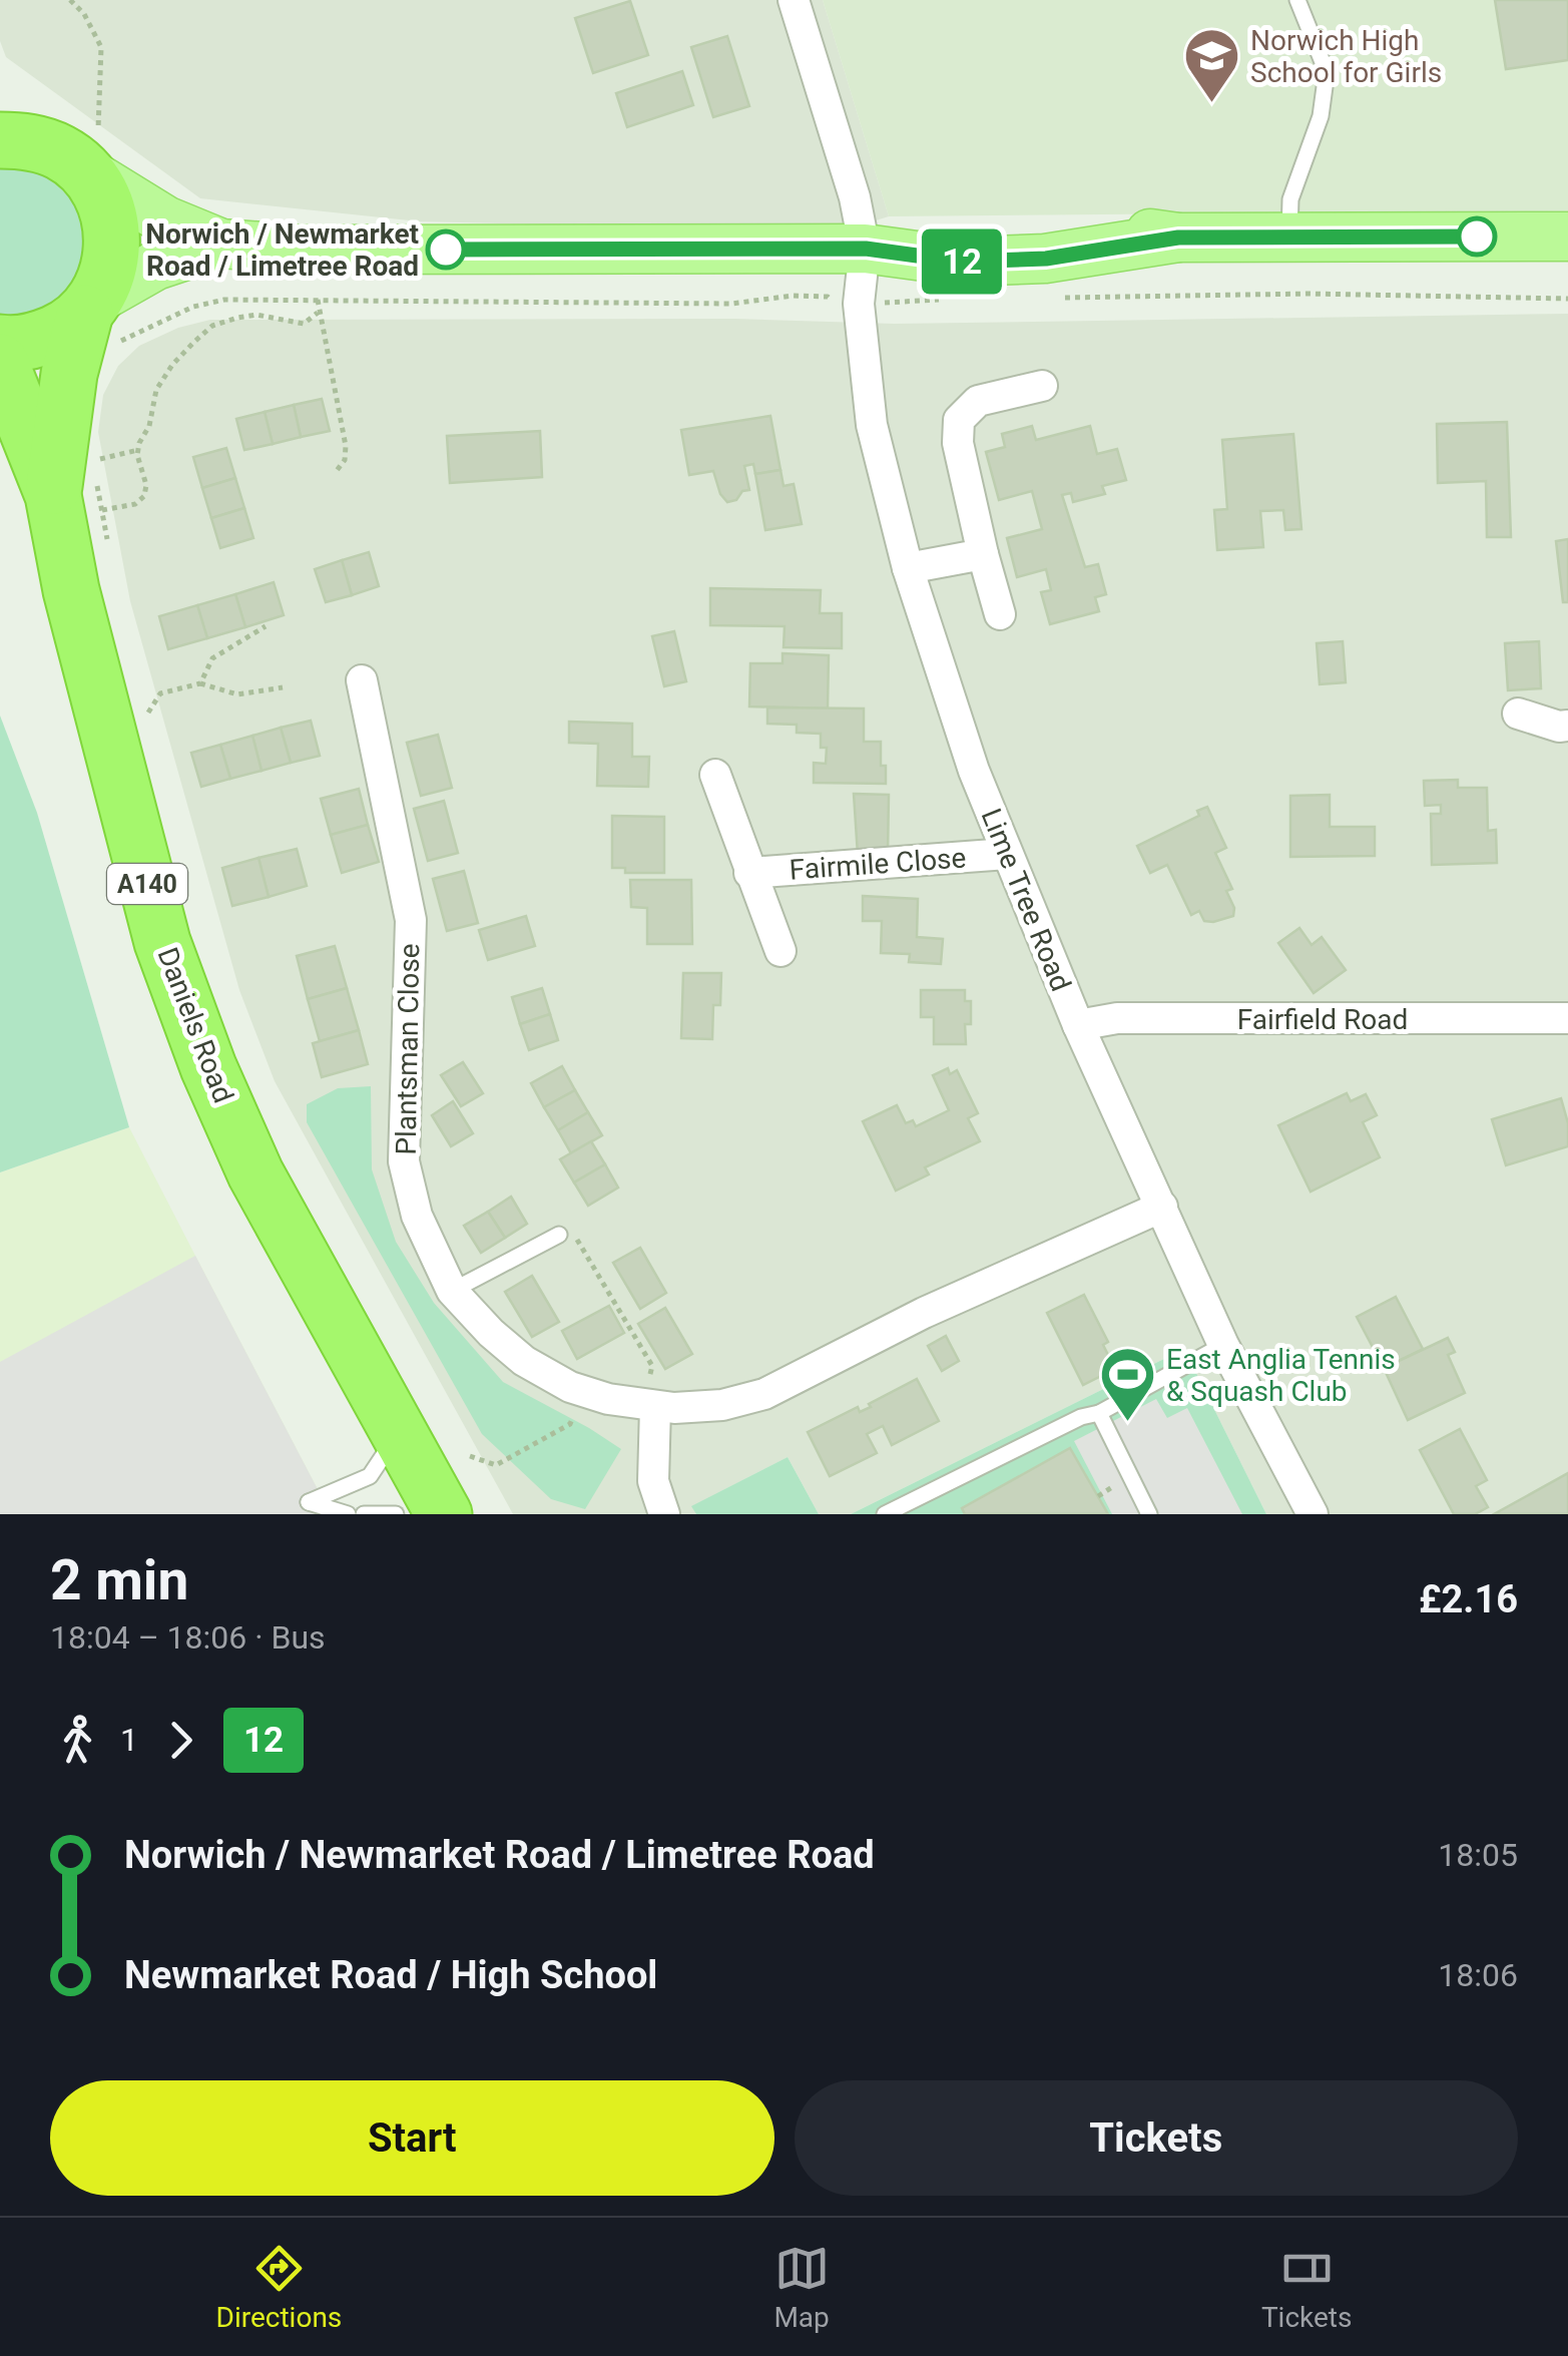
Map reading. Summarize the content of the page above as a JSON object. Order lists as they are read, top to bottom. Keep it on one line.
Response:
{"streets":{"highway":["A140","Daniels Road"],"street":["Fairmile Close","Lime Tree Road","Fairfield Road","Plantsman Close"]},"crossings":[["Fairmile Close","Lime Tree Road"],["A140","Daniels Road"],["Lime Tree Road","Fairfield Road"],["Lime Tree Road","Plantsman Close"]],"places":{"school or university":["Norwich High School for Girls"],"other":["Norwich / Newmarket Road / Limetree Road"],"sports":["East Anglia Tennis & Squash Club"]},"lines":["bus line 12"],"page":{"on_map":"12","heading":["2 min","18:04 – 18:06 · Bus","£2.16"],"legs":["1","12"],"list":[{"name":"Norwich / Newmarket Road / Limetree Road","value":"18:05"},{"name":"Newmarket Road / High School","value":"18:06"}],"buttons":["Start","Tickets"],"tabs":["Directions","Map","Tickets"]}}
